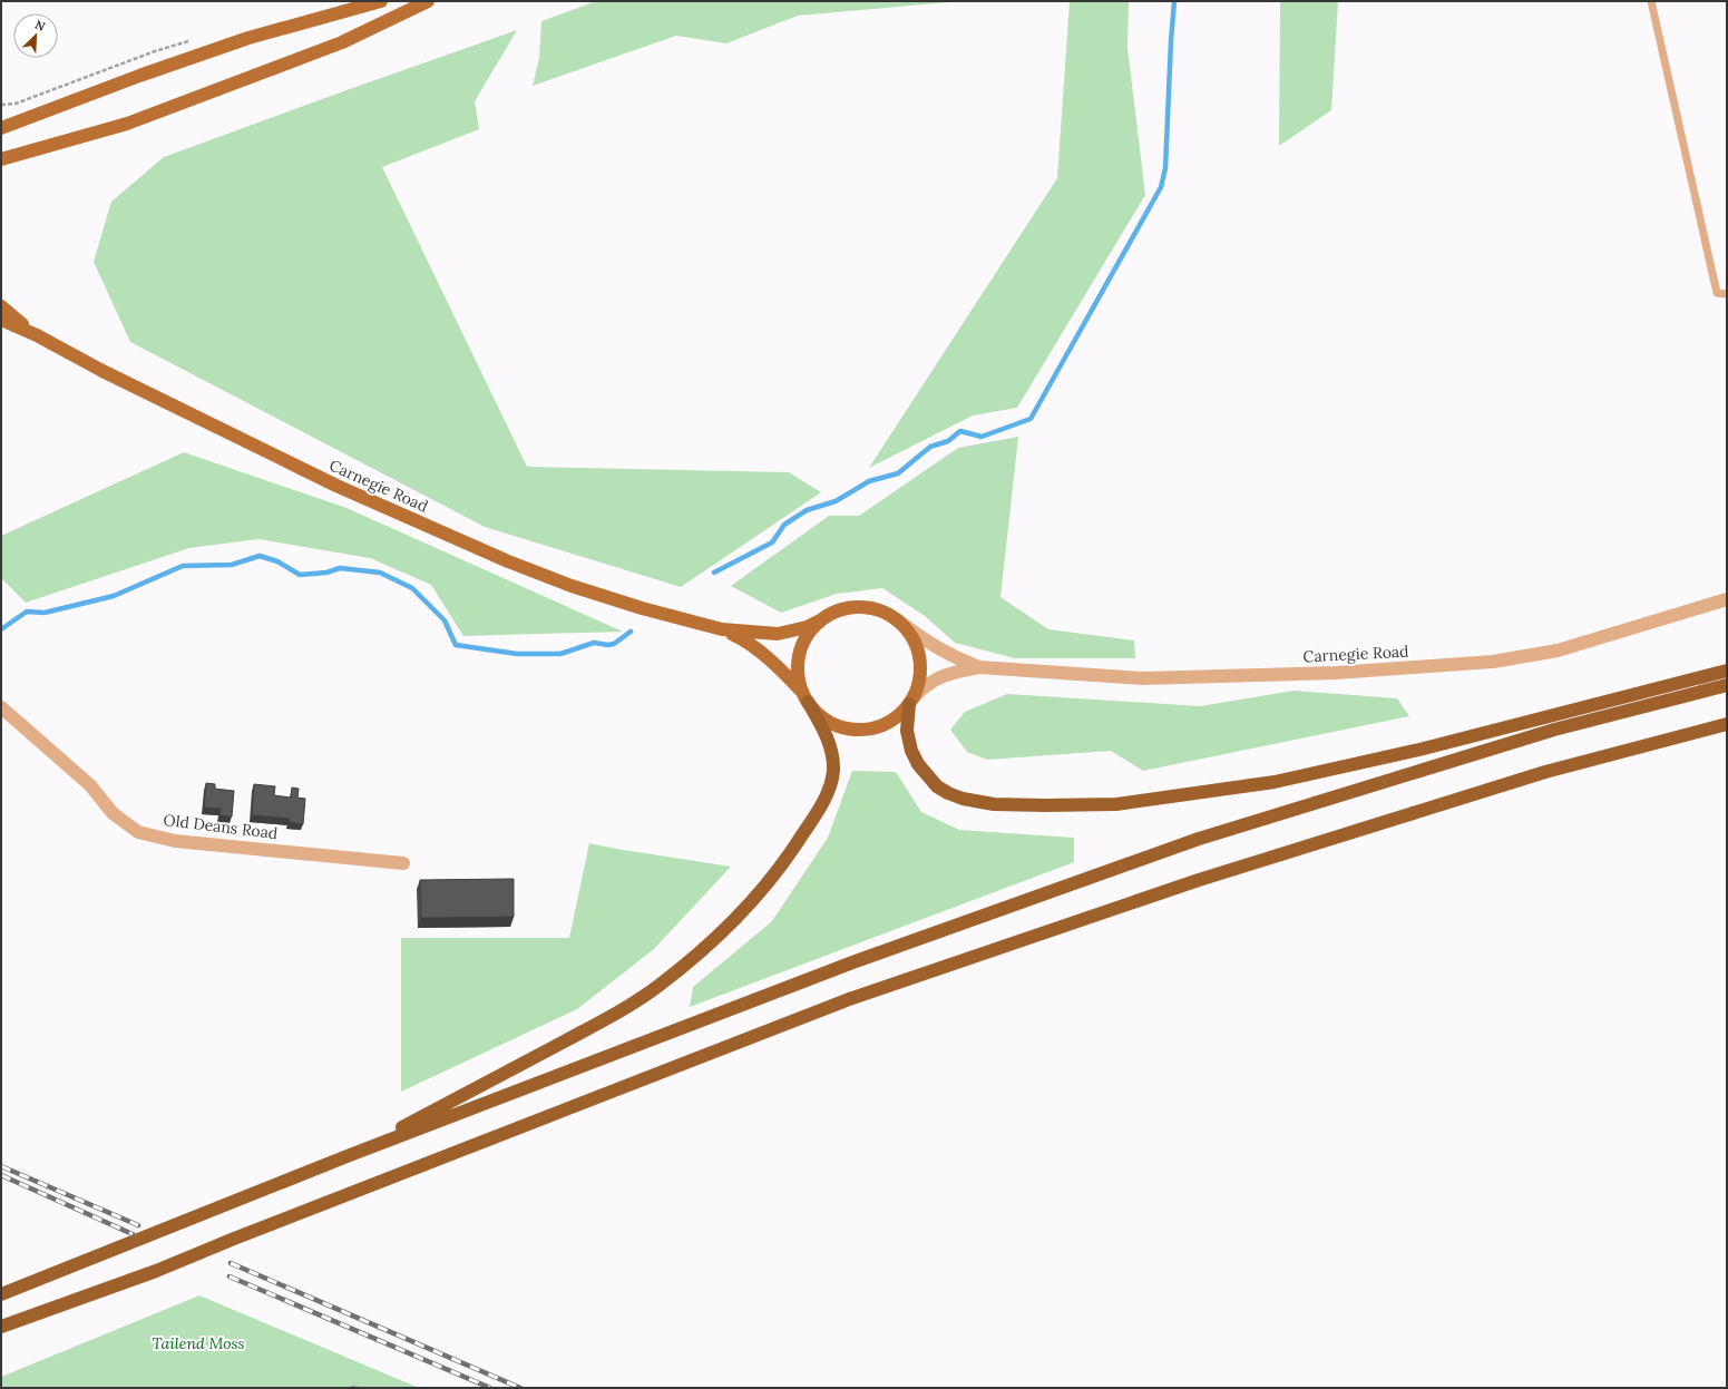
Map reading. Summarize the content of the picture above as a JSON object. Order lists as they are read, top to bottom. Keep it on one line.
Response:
{"streets":{"main road":["Carnegie Road"],"street":["Old Deans Road"]},"parks":["Tailend Moss"],"north":"top right"}
